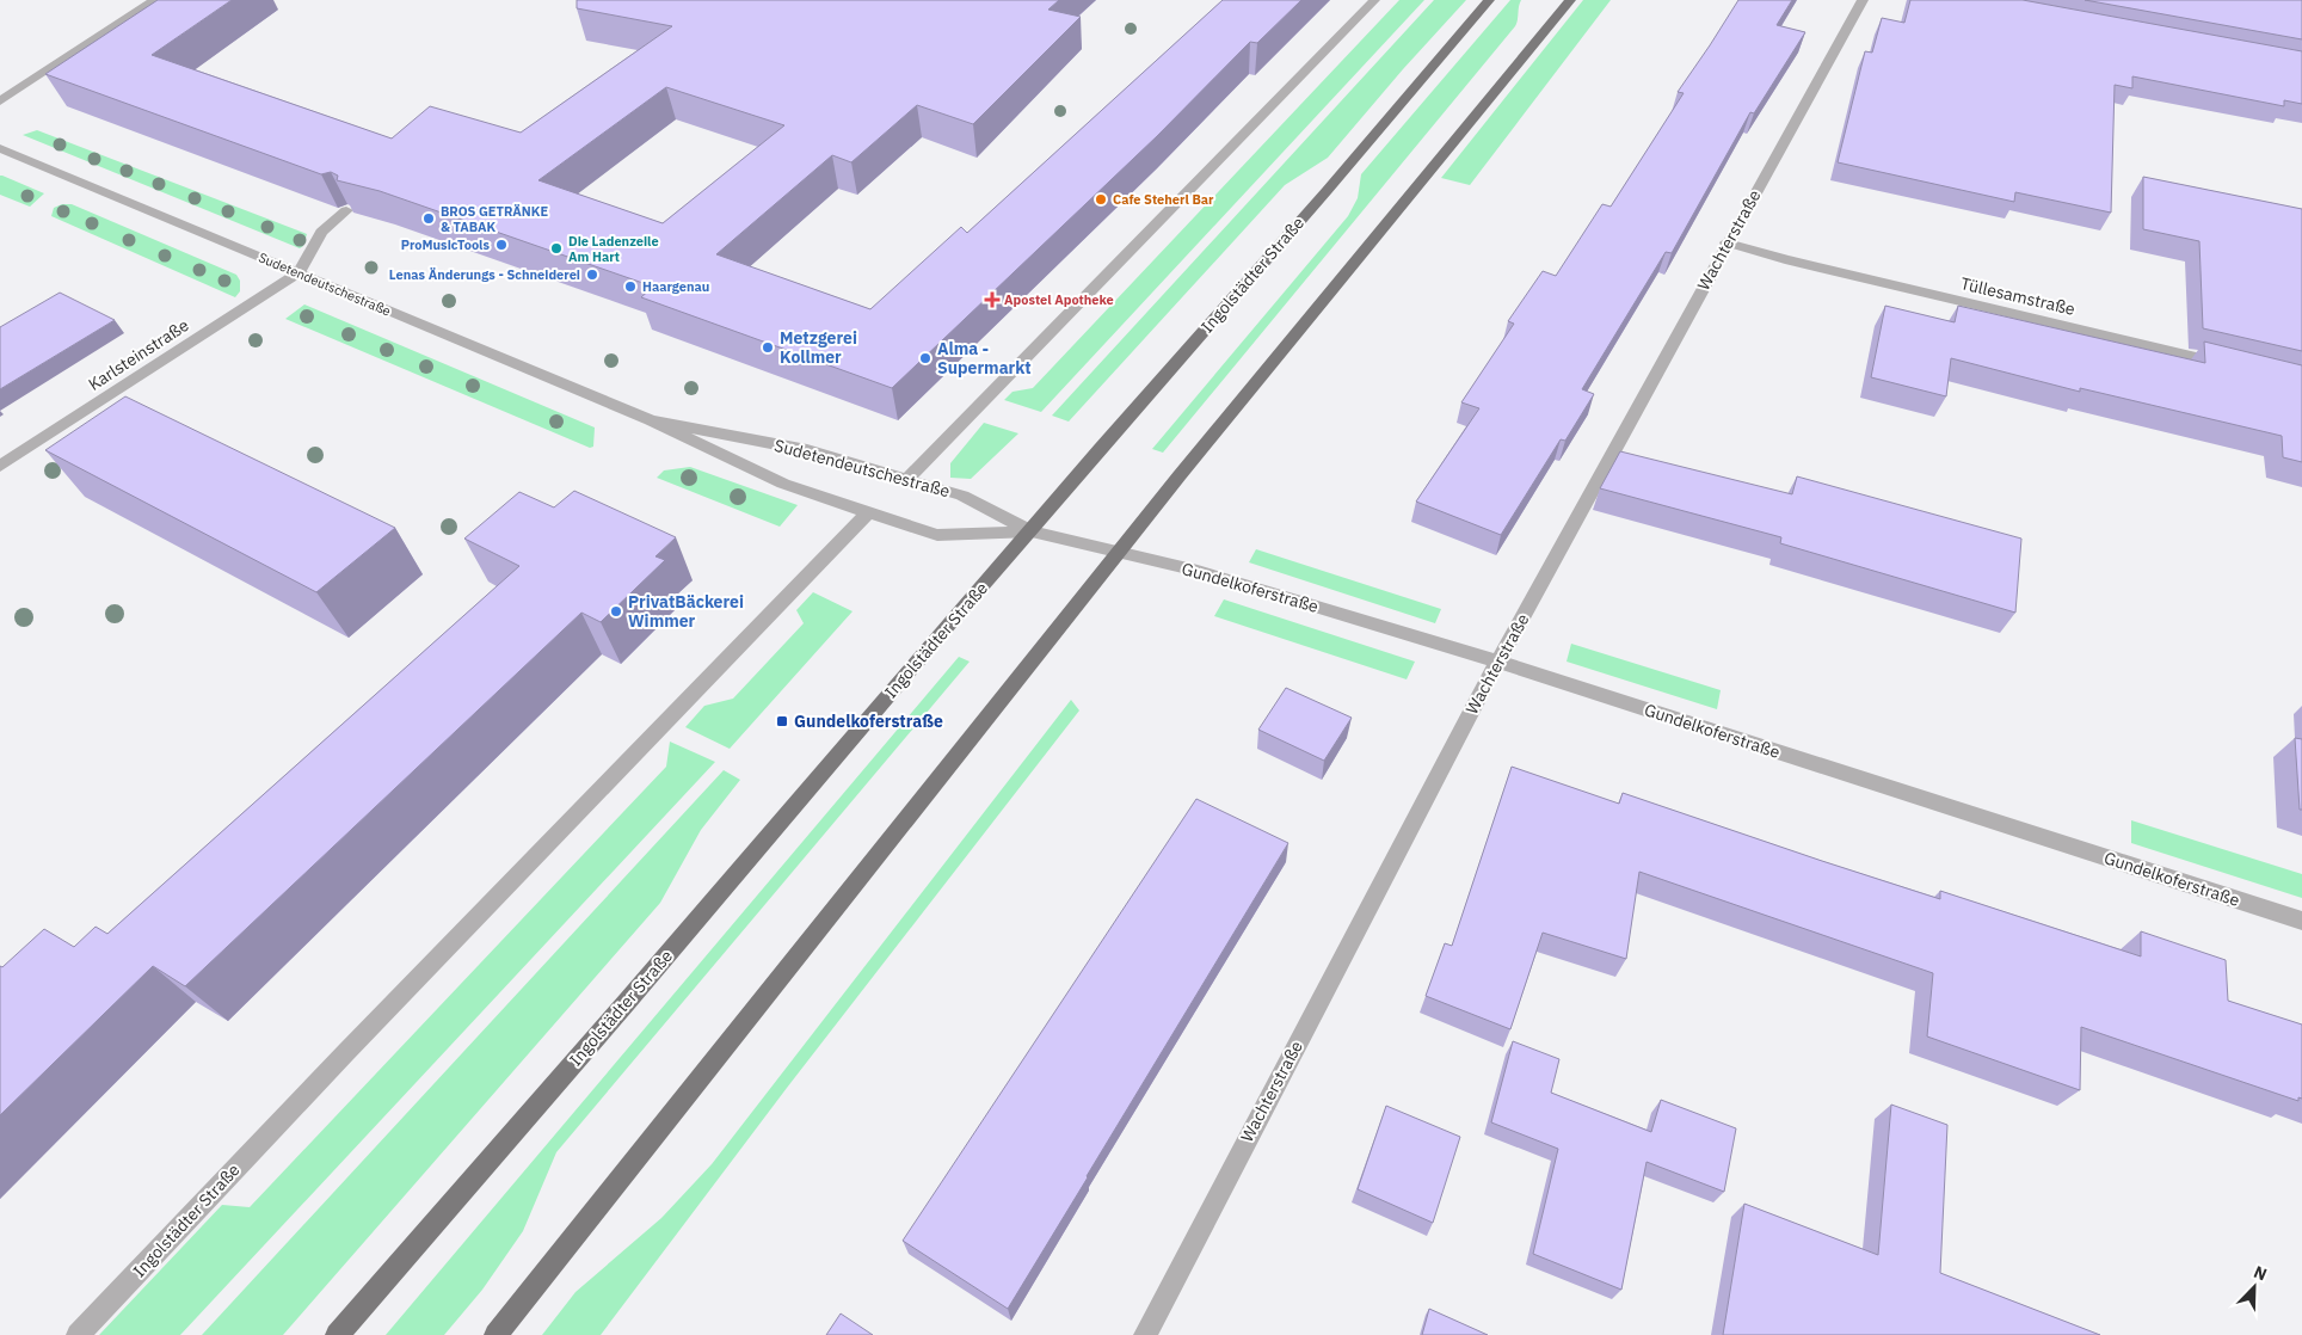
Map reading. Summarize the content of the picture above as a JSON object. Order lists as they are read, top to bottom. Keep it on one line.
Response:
{"streets":{"main road":["Ingolstädter Straße"],"street":["Wachterstraße","Sudetendeutschestraße","Tüllesamstraße","Karlsteinstraße","Gundelkoferstraße"]},"crossings":[["Wachterstraße","Tüllesamstraße"],["Wachterstraße","Gundelkoferstraße"],["Ingolstädter Straße","Sudetendeutschestraße"],["Sudetendeutschestraße","Karlsteinstraße"],["Sudetendeutschestraße","Gundelkoferstraße"]],"places":{"other":["Cafe Steherl Bar","BROS GETRÄNKE & TABAK","ProMusicTools","Die Ladenzeile Am Hart","Lenas Änderungs - Schneiderei","Haargenau","Metzgerei Kollmer","Alma - Supermarkt","PrivatBäckerei Wimmer"],"health":["Apostel Apotheke"],"transit":["Gundelkoferstraße"]},"north":"top right"}
